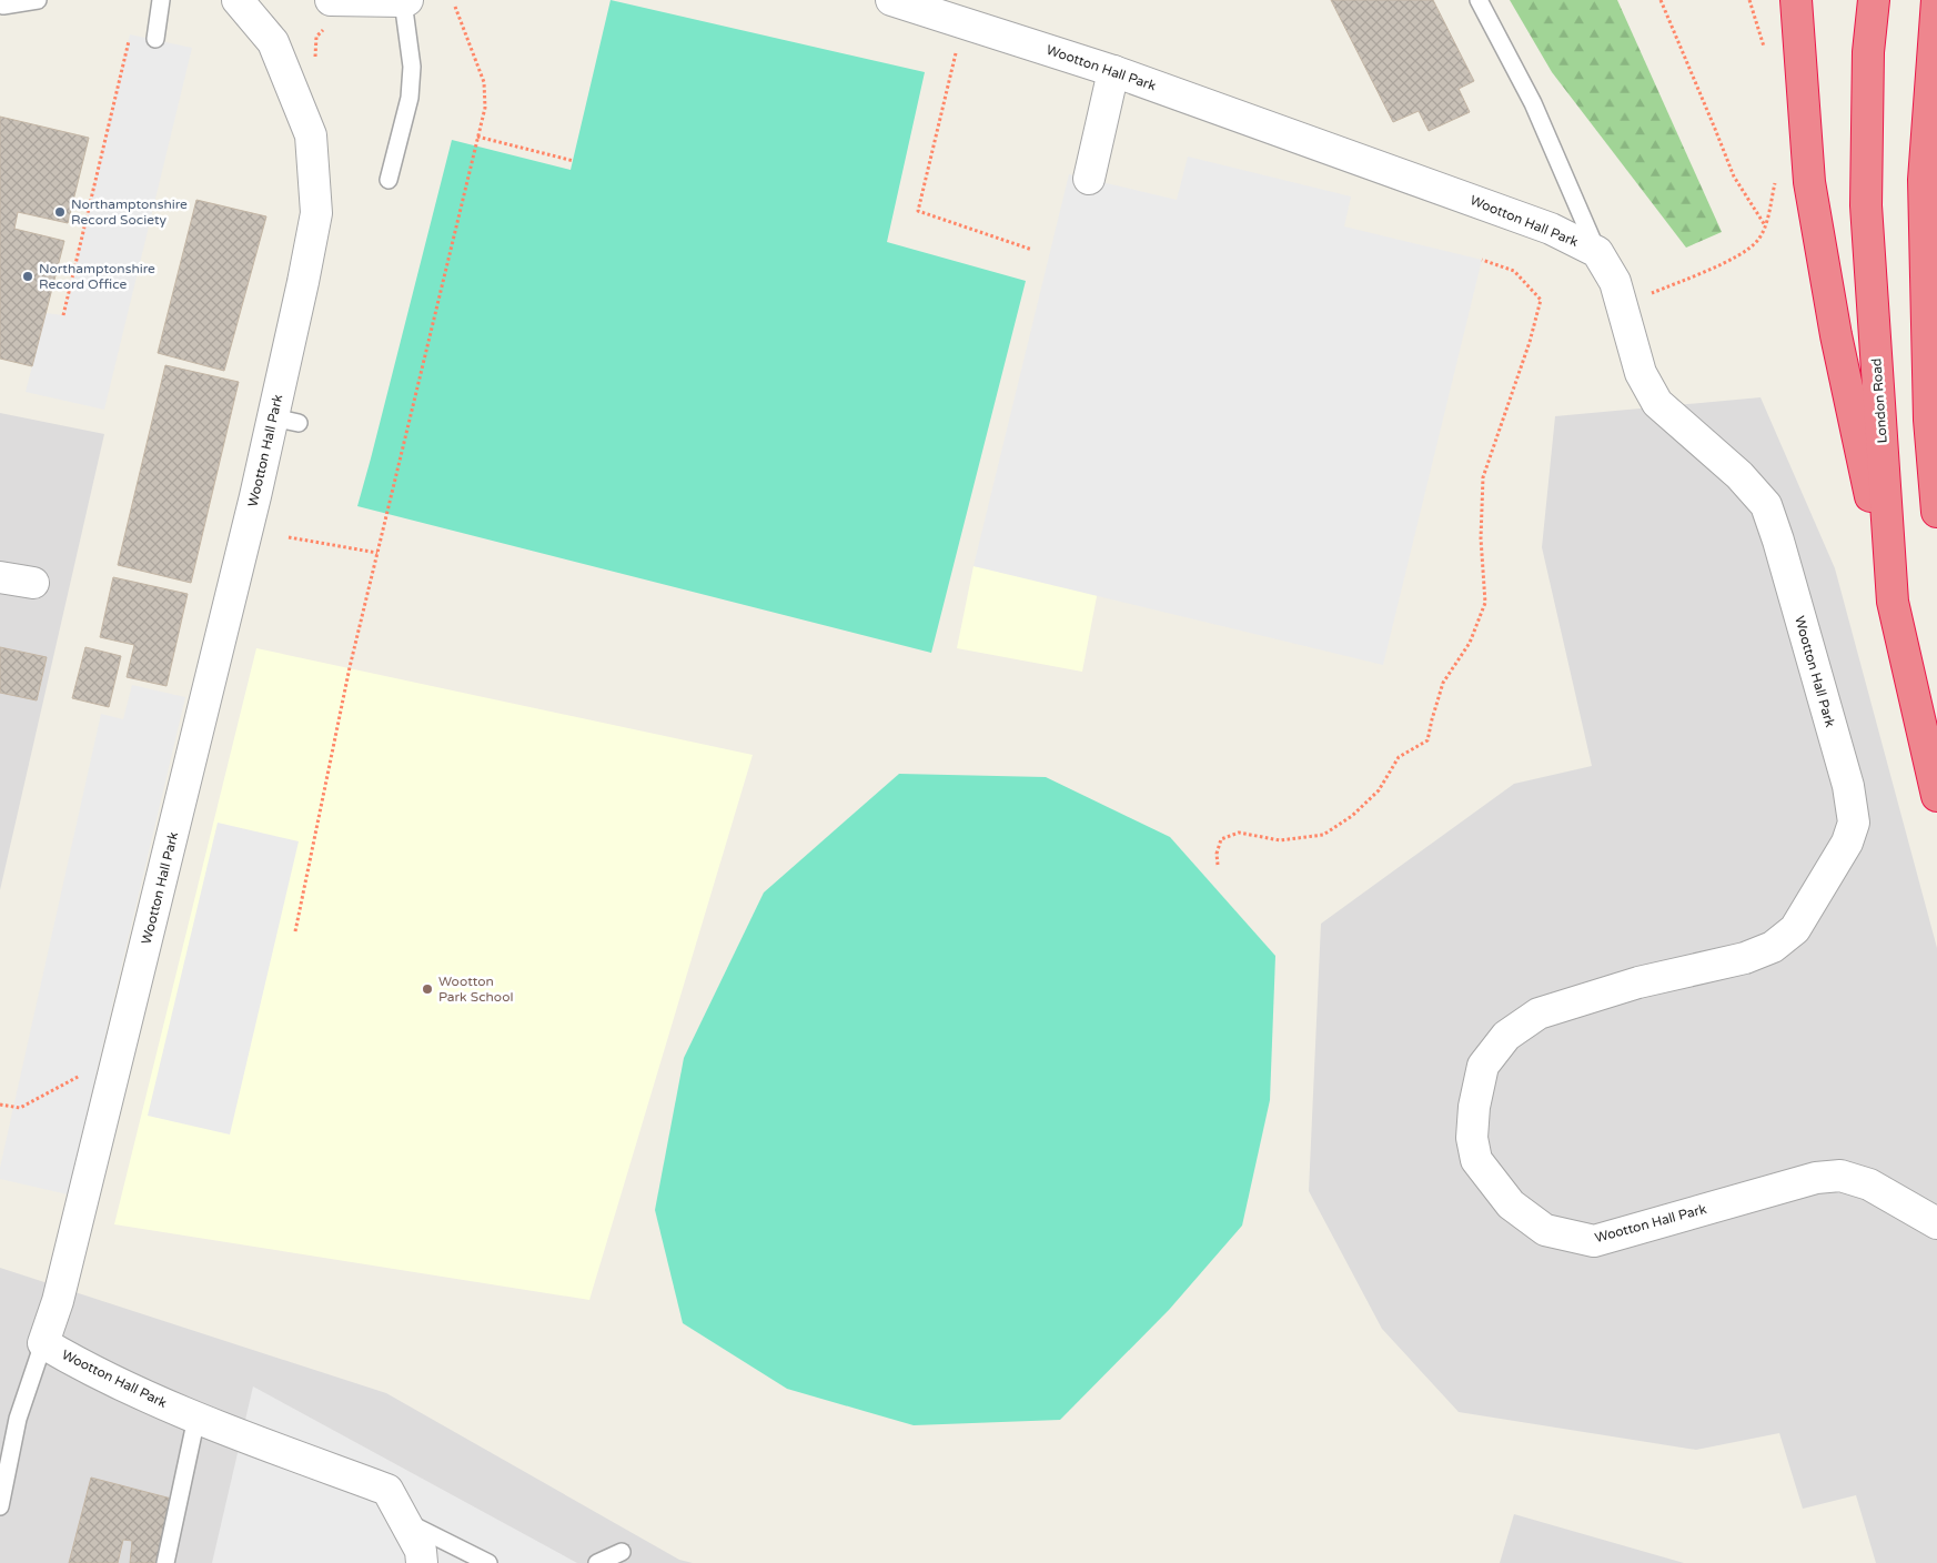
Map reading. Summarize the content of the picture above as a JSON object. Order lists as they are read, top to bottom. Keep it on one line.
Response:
{"streets":{"highway":["London Road"],"street":["Wootton Hall Park"]},"places":["Northamptonshire Record Society","Northamptonshire Record Office","Wootton Park School"]}
